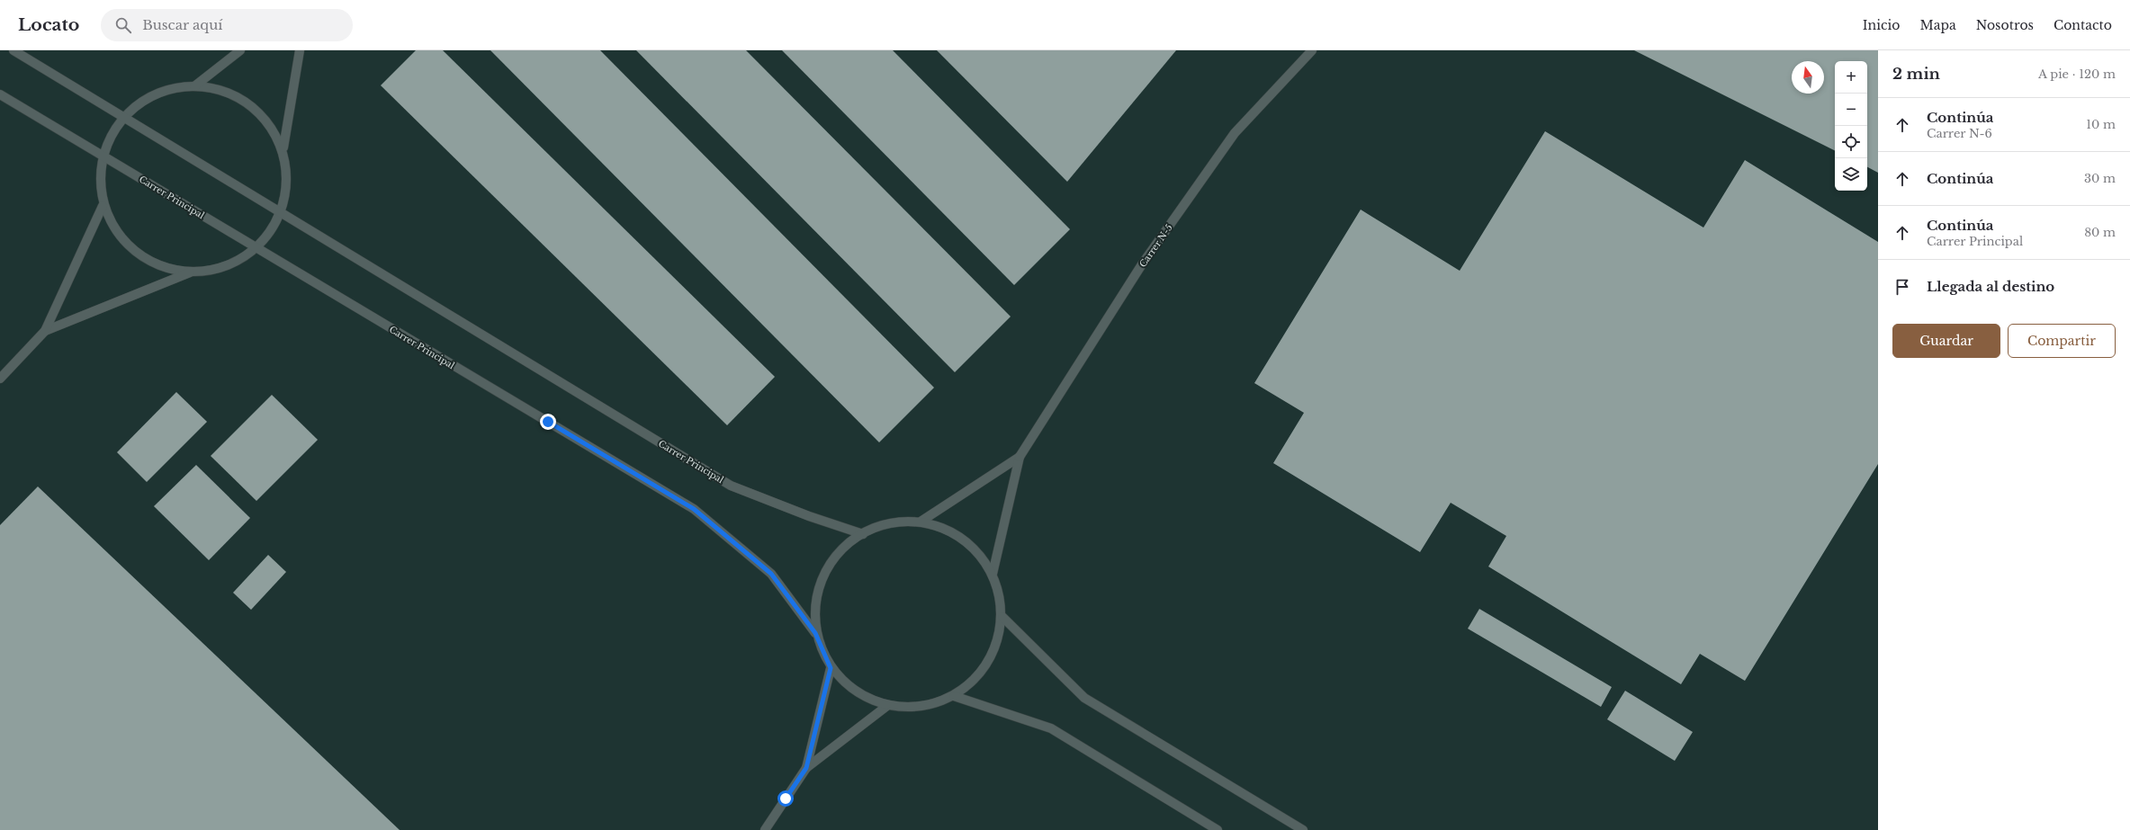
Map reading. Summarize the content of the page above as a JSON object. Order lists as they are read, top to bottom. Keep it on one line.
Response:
{"streets":{"street":["Carrer Principal","Carrer N-5"]},"north":"top","page":{"header":"Locato","search":"Buscar aquí","nav":["Inicio","Mapa","Nosotros","Contacto"],"heading":["2 min","A pie · 120 m"],"map_buttons":["+","−"],"list":[["Continúa","Carrer N-6","10 m"],["Continúa","30 m"],["Continúa","Carrer Principal","80 m"],"Llegada al destino"],"buttons":["Guardar","Compartir"]}}
